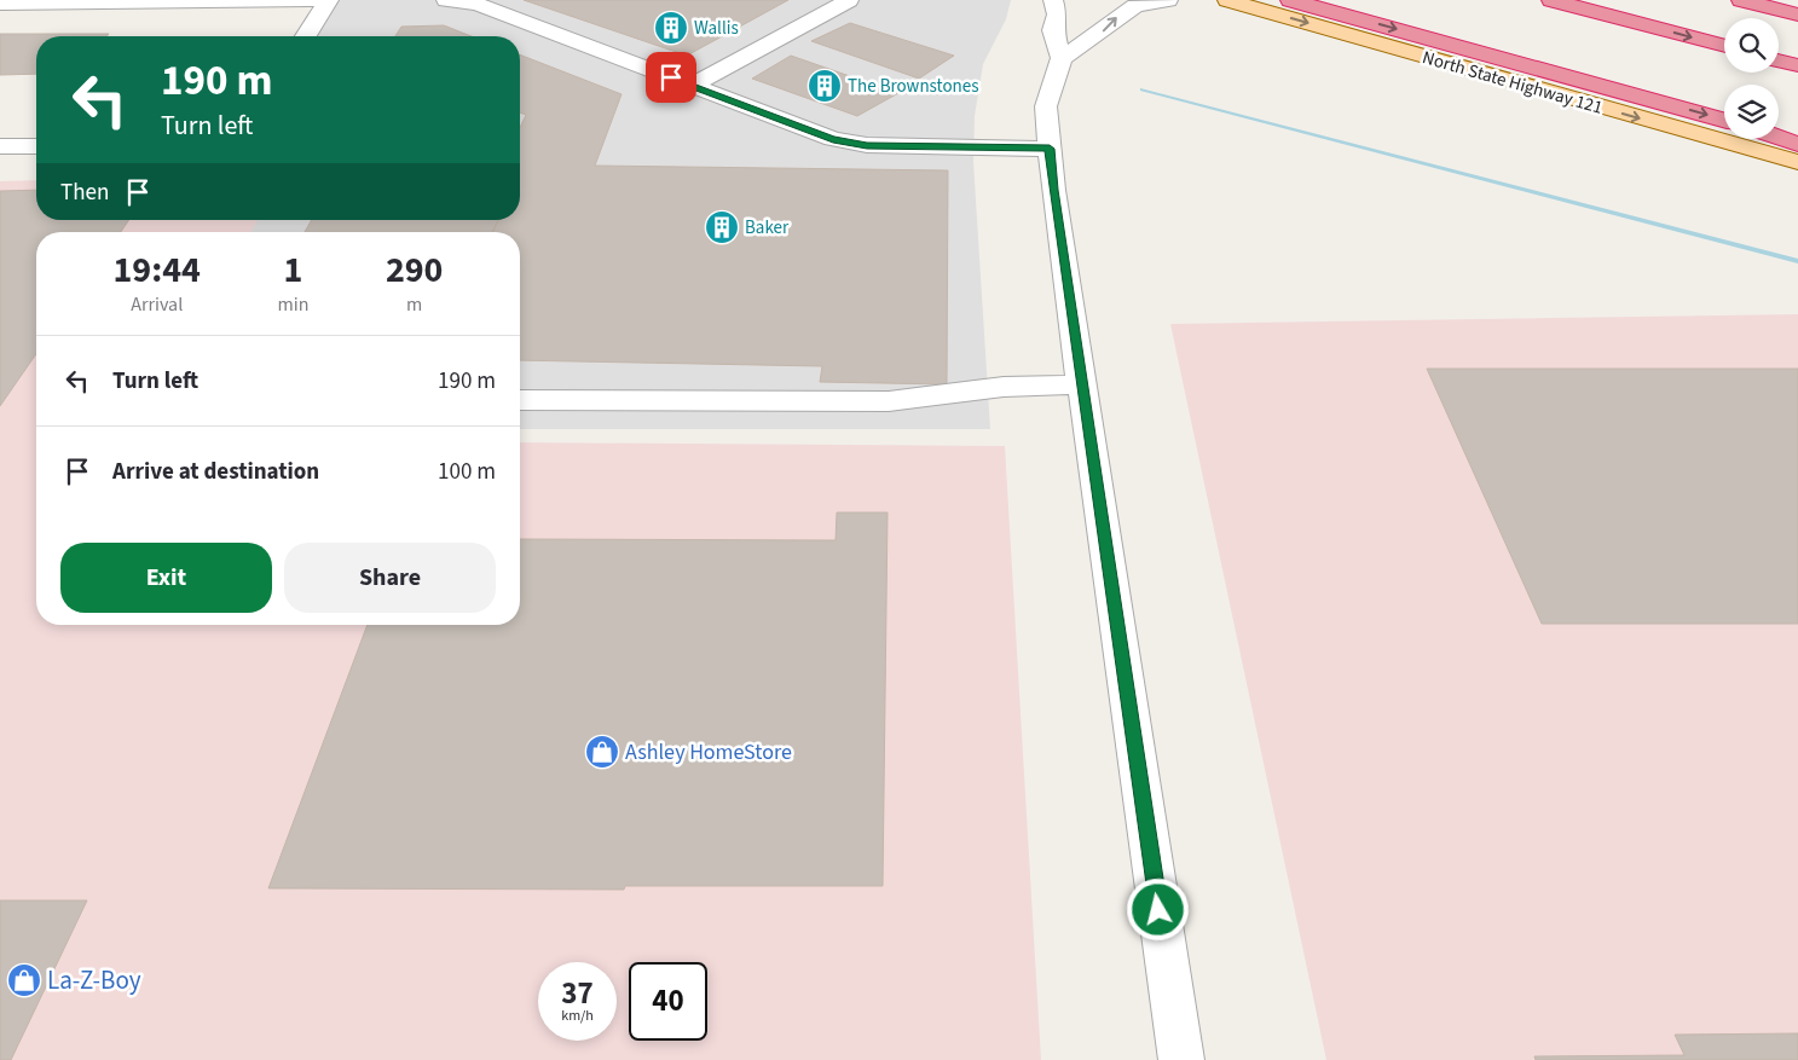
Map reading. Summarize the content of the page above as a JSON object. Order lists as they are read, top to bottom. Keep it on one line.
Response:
{"streets":{"main road":["North State Highway 121"]},"one_way":["North State Highway 121"],"places":{"building":["Wallis","The Brownstones","Baker"],"shop":["Ashley HomeStore","La-Z-Boy"]},"page":{"turn":["190 m","Turn left"],"then":"Then","eta":["19:44","Arrival","1","min","290","m"],"list":[{"name":"Turn left","value":"190 m"},{"name":"Arrive at destination","value":"100 m"}],"buttons":["Exit","Share"],"speed":"37 km/h","limit":"40"}}
